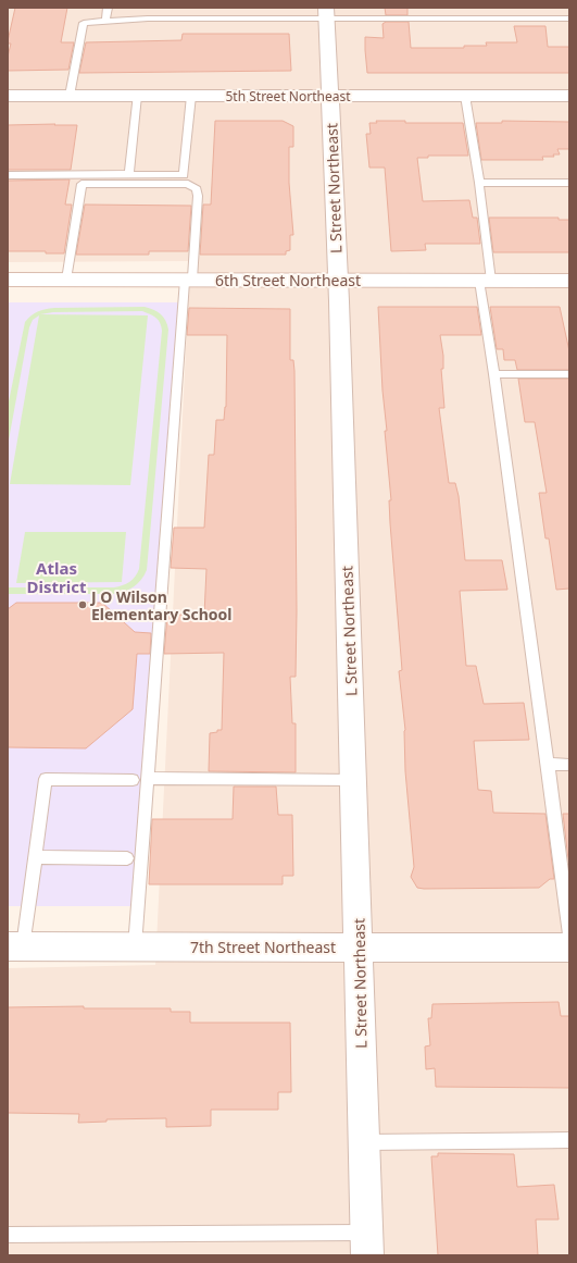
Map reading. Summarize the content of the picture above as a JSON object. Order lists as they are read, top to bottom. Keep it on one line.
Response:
{"streets":{"street":["5th Street Northeast","L Street Northeast","6th Street Northeast","7th Street Northeast"]},"crossings":[["5th Street Northeast","L Street Northeast"],["L Street Northeast","6th Street Northeast"],["L Street Northeast","7th Street Northeast"]],"districts":["Atlas District"],"places":["J O Wilson Elementary School"]}
